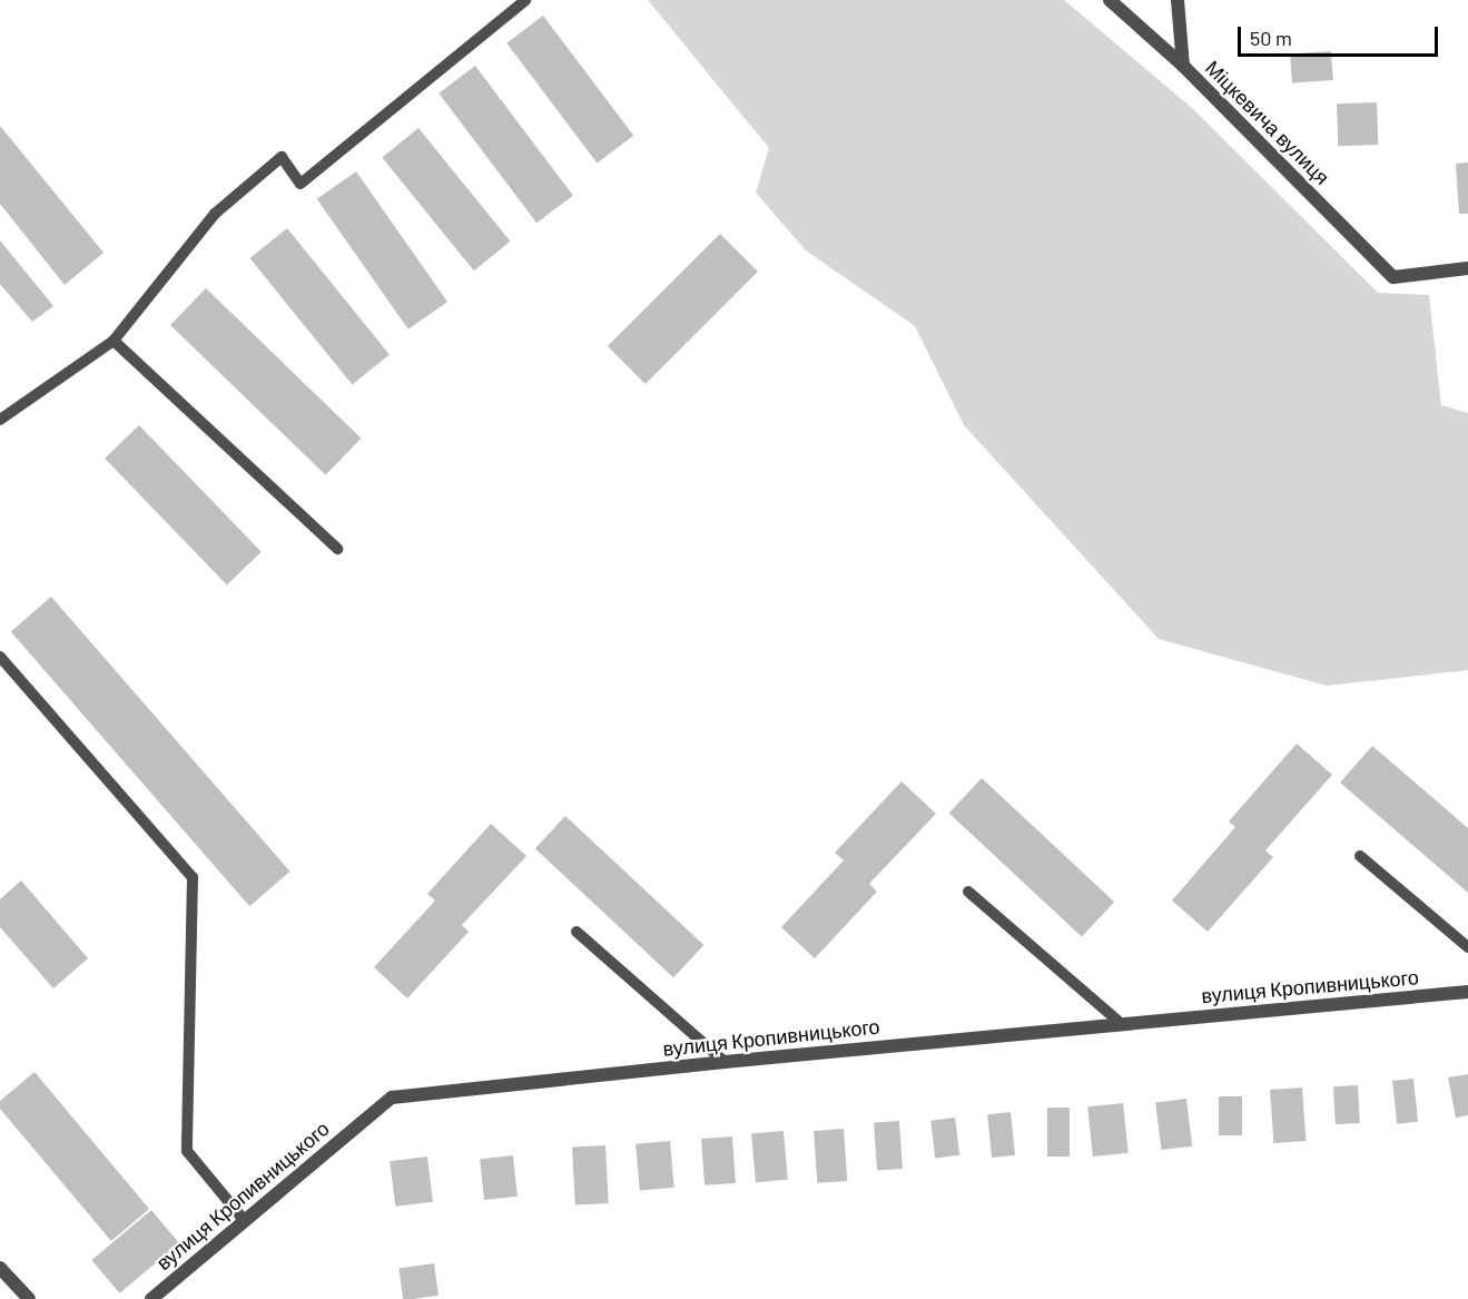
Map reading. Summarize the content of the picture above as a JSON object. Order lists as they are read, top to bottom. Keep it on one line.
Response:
{"streets":{"street":["Міцкевича вулиця","вулиця Кропивницького"]},"scale_bar":"50 m"}
